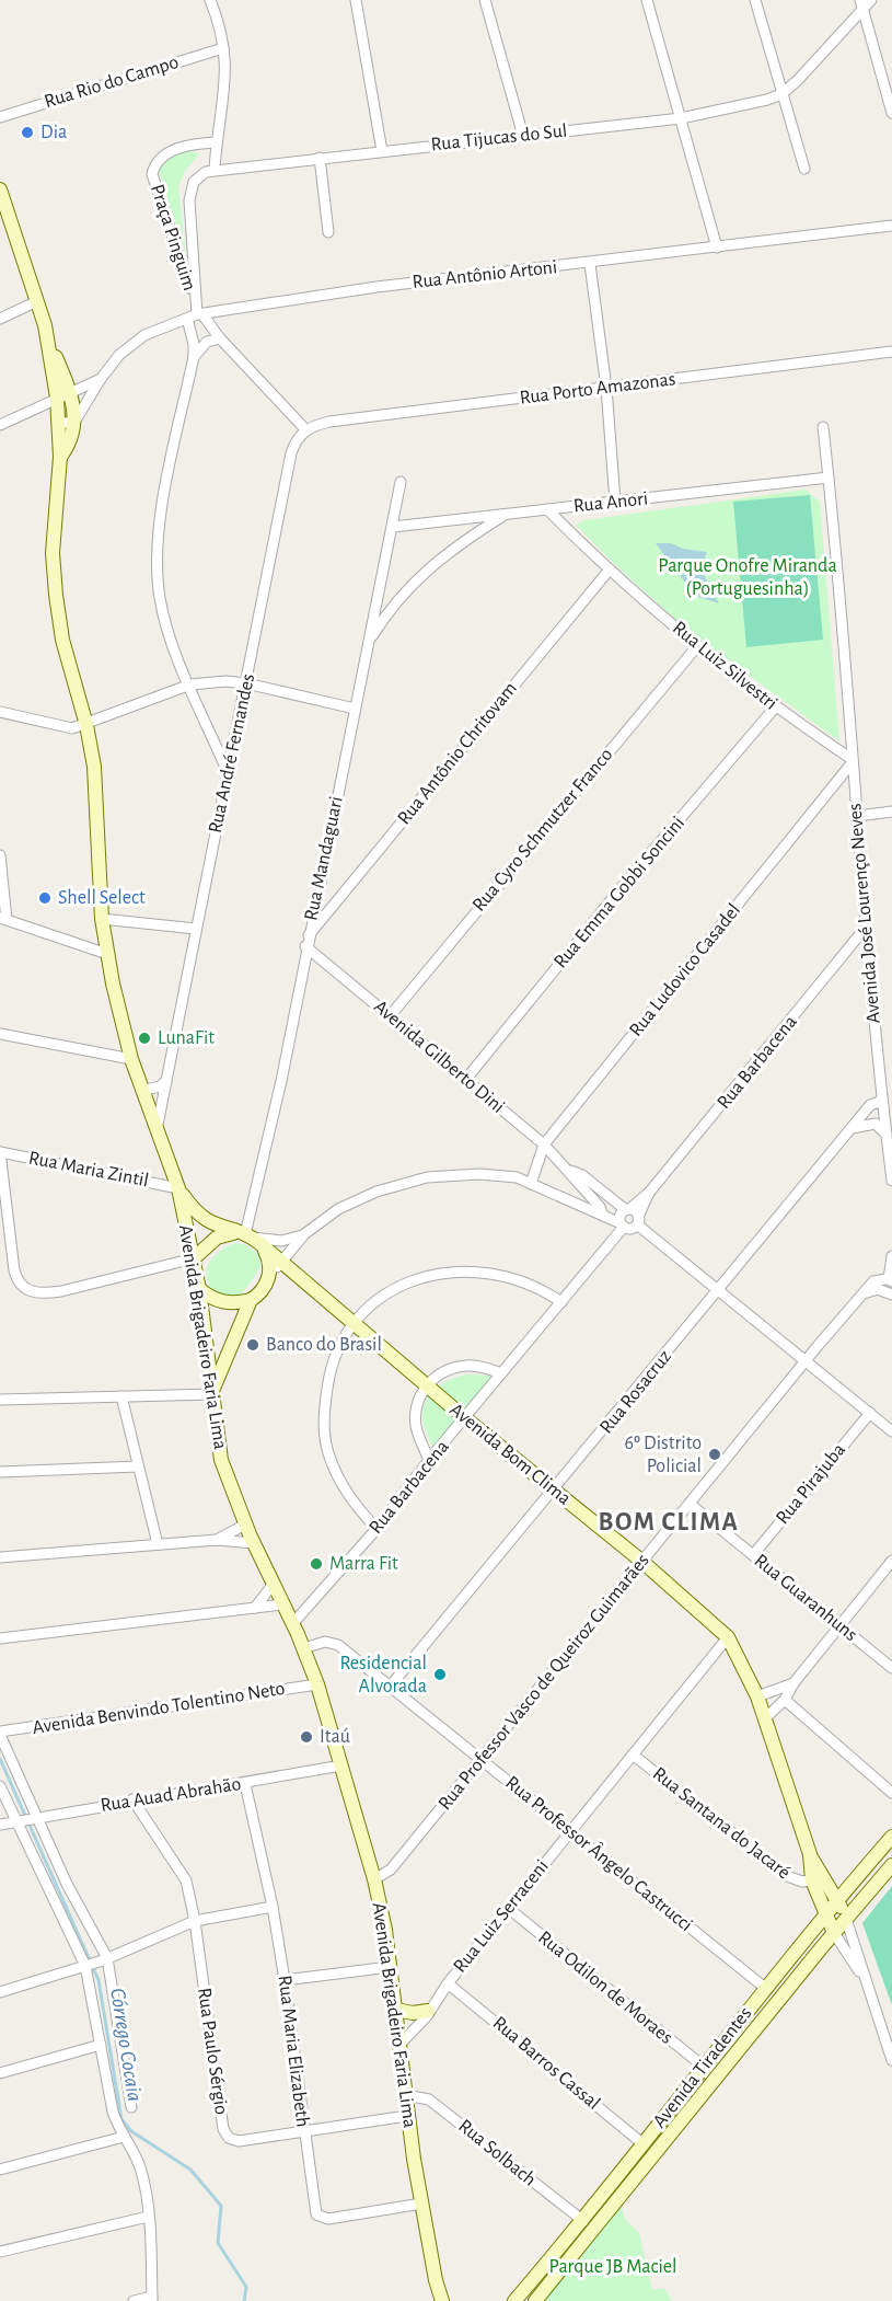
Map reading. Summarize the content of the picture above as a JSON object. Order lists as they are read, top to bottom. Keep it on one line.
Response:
{"streets":{"main road":["Avenida Brigadeiro Faria Lima","Avenida Bom Clima","Avenida Tiradentes"],"street":["Rua Rio do Campo","Rua Tijucas do Sul","Praça Pinguim","Rua Antônio Artoni","Rua Porto Amazonas","Rua Anori","Rua Luiz Silvestri","Rua André Fernandes","Rua Antônio Chritovam","Rua Cyro Schmutzer Franco","Rua Mandaguari","Rua Emma Gobbi Soncini","Avenida José Lourenço Neves","Rua Ludovico Casadel","Avenida Gilberto Dini","Rua Barbacena","Rua Maria Zintil","Rua Rosacruz","Rua Pirajuba","Rua Guaranhuns","Rua Professor Vasco de Queiroz Guimarães","Avenida Benvindo Tolentino Neto","Rua Auad Abrahão","Rua Santana do Jacaré","Rua Professor Ângelo Castrucci","Rua Luiz Serraceni","Rua Odilon de Moraes","Rua Paulo Sérgio","Rua Maria Elizabeth","Rua Barros Cassal","Rua Solbach"]},"crossings":[["Rua Antônio Artoni","Avenida Brigadeiro Faria Lima"],["Rua Porto Amazonas","Rua André Fernandes"],["Rua Anori","Rua Luiz Silvestri"],["Rua Anori","Rua Mandaguari"],["Rua Anori","Avenida José Lourenço Neves"],["Rua Luiz Silvestri","Rua Antônio Chritovam"],["Rua Luiz Silvestri","Rua Cyro Schmutzer Franco"],["Rua Luiz Silvestri","Rua Emma Gobbi Soncini"],["Rua Luiz Silvestri","Avenida José Lourenço Neves"],["Rua Luiz Silvestri","Rua Ludovico Casadel"],["Rua André Fernandes","Avenida Brigadeiro Faria Lima"],["Rua Antônio Chritovam","Rua Mandaguari"],["Rua Antônio Chritovam","Avenida Gilberto Dini"],["Rua Cyro Schmutzer Franco","Avenida Gilberto Dini"],["Rua Mandaguari","Avenida Gilberto Dini"],["Rua Mandaguari","Avenida Brigadeiro Faria Lima"],["Rua Mandaguari","Avenida Bom Clima"],["Rua Emma Gobbi Soncini","Avenida Gilberto Dini"],["Avenida José Lourenço Neves","Rua Ludovico Casadel"],["Avenida José Lourenço Neves","Rua Barbacena"],["Avenida José Lourenço Neves","Rua Rosacruz"],["Rua Ludovico Casadel","Avenida Gilberto Dini"],["Avenida Gilberto Dini","Rua Barbacena"],["Rua Barbacena","Avenida Brigadeiro Faria Lima"],["Rua Barbacena","Avenida Bom Clima"],["Rua Maria Zintil","Avenida Brigadeiro Faria Lima"],["Rua Maria Zintil","Avenida Bom Clima"],["Avenida Brigadeiro Faria Lima","Avenida Bom Clima"],["Avenida Brigadeiro Faria Lima","Rua Professor Vasco de Queiroz Guimarães"],["Avenida Brigadeiro Faria Lima","Avenida Benvindo Tolentino Neto"],["Avenida Brigadeiro Faria Lima","Rua Auad Abrahão"],["Avenida Brigadeiro Faria Lima","Rua Professor Ângelo Castrucci"],["Avenida Brigadeiro Faria Lima","Rua Luiz Serraceni"],["Avenida Brigadeiro Faria Lima","Rua Paulo Sérgio"],["Avenida Brigadeiro Faria Lima","Rua Maria Elizabeth"],["Avenida Brigadeiro Faria Lima","Rua Solbach"],["Rua Rosacruz","Avenida Bom Clima"],["Rua Rosacruz","Rua Professor Ângelo Castrucci"],["Avenida Bom Clima","Rua Professor Vasco de Queiroz Guimarães"],["Avenida Bom Clima","Rua Santana do Jacaré"],["Avenida Bom Clima","Rua Luiz Serraceni"],["Avenida Bom Clima","Avenida Tiradentes"],["Rua Pirajuba","Rua Guaranhuns"],["Rua Guaranhuns","Rua Professor Vasco de Queiroz Guimarães"],["Rua Professor Vasco de Queiroz Guimarães","Rua Professor Ângelo Castrucci"],["Rua Auad Abrahão","Rua Paulo Sérgio"],["Rua Auad Abrahão","Rua Maria Elizabeth"],["Rua Santana do Jacaré","Rua Luiz Serraceni"],["Rua Professor Ângelo Castrucci","Rua Luiz Serraceni"],["Rua Professor Ângelo Castrucci","Avenida Tiradentes"],["Rua Luiz Serraceni","Rua Odilon de Moraes"],["Rua Luiz Serraceni","Rua Barros Cassal"],["Rua Odilon de Moraes","Avenida Tiradentes"],["Rua Paulo Sérgio","Rua Maria Elizabeth"],["Rua Barros Cassal","Avenida Tiradentes"],["Avenida Tiradentes","Rua Solbach"]],"districts":["BOM CLIMA"],"water":["Córrego Cocaia"],"parks":["Parque Onofre Miranda (Portuguesinha)","Parque JB Maciel"],"places":["Dia","Shell Select","LunaFit","Banco do Brasil","6º Distrito Policial","Marra Fit","Residencial Alvorada","Itaú"]}
